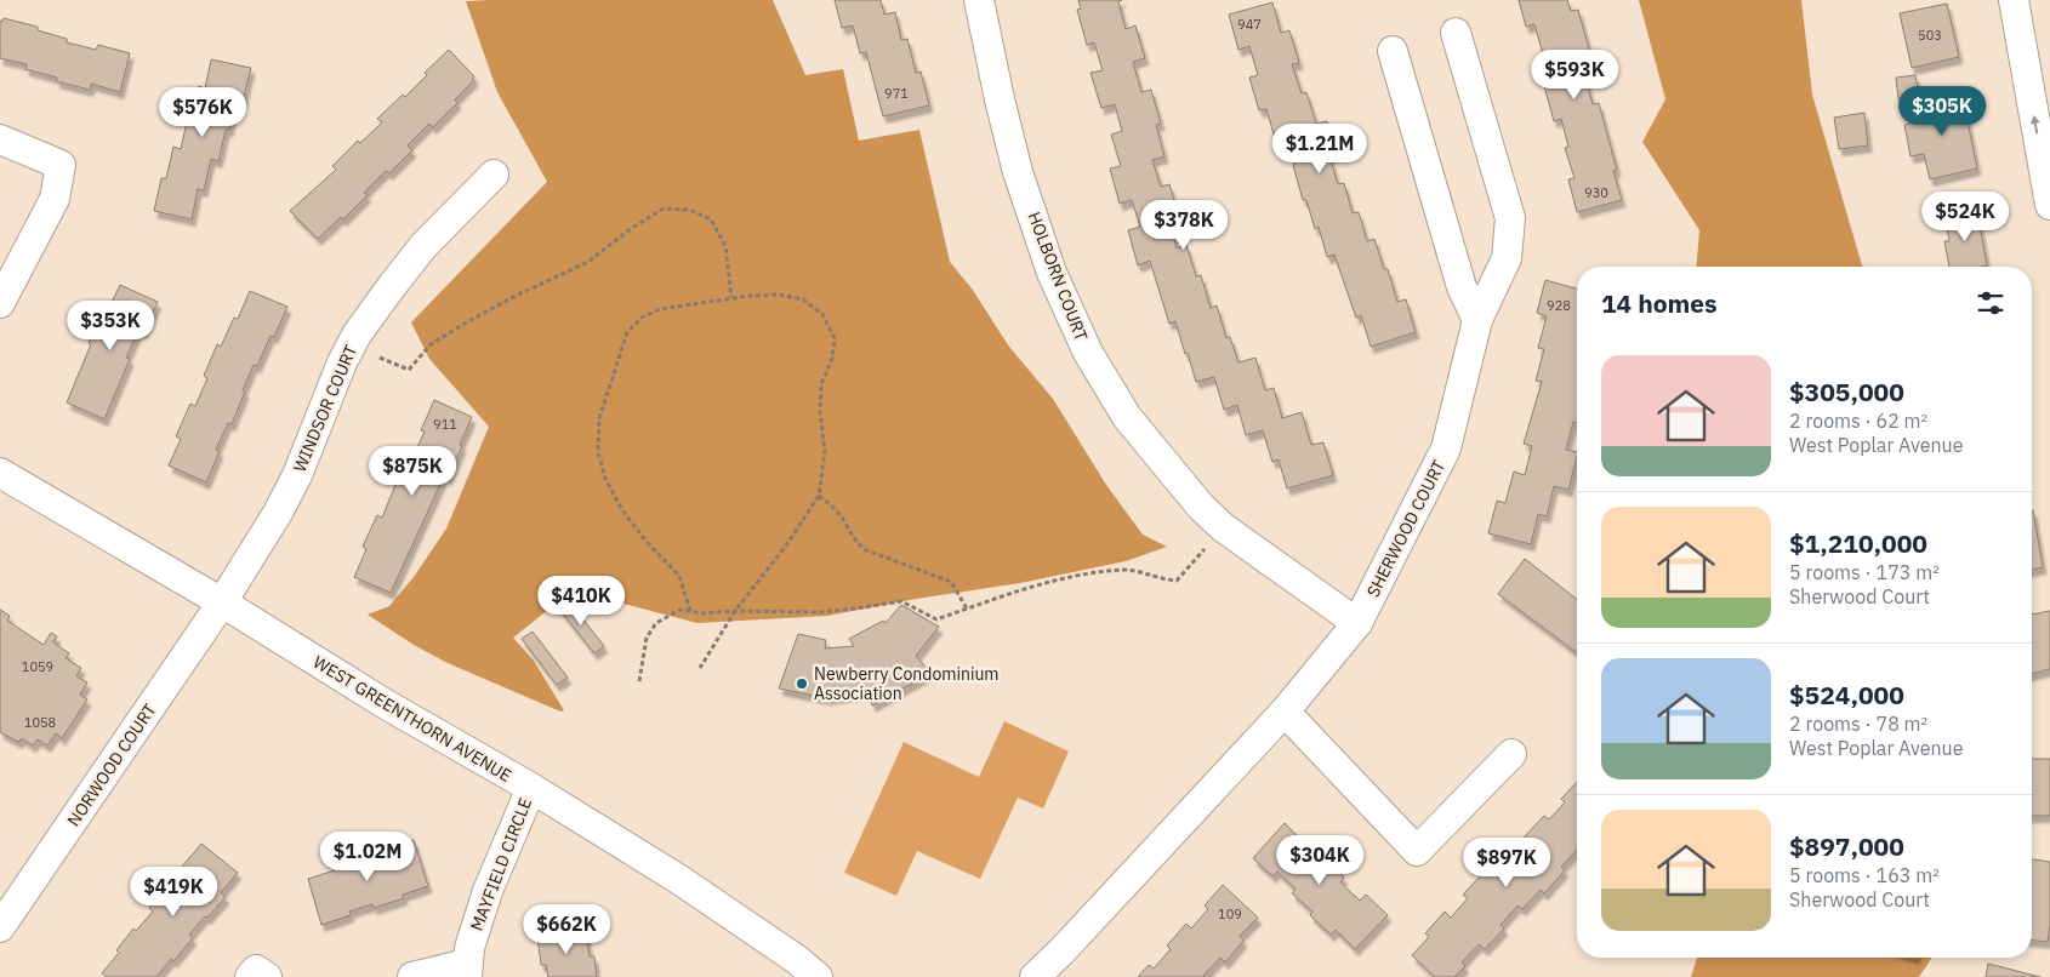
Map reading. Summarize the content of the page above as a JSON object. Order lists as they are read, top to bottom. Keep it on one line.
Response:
{"streets":{"street":["HOLBORN COURT","WINDSOR COURT","SHERWOOD COURT","WEST GREENTHORN AVENUE","NORWOOD COURT","MAYFIELD CIRCLE"]},"crossings":[["HOLBORN COURT","SHERWOOD COURT"],["WINDSOR COURT","WEST GREENTHORN AVENUE"],["WINDSOR COURT","NORWOOD COURT"],["WEST GREENTHORN AVENUE","NORWOOD COURT"],["WEST GREENTHORN AVENUE","MAYFIELD CIRCLE"]],"places":["Newberry Condominium Association"],"house_numbers":["947","503","971","930","928","911","1059","1058","109"],"page":{"price":["$593K","$305K","$576K","$1.21M","$524K","$378K","$353K","$875K","$410K","$1.02M","$304K","$897K","$419K","$662K"],"heading":"14 homes","list":[{"name":"$305,000","note":"2 rooms · 62 m² · West Poplar Avenue"},{"name":"$1,210,000","note":"5 rooms · 173 m² · Sherwood Court"},{"name":"$524,000","note":"2 rooms · 78 m² · West Poplar Avenue"},{"name":"$897,000","note":"5 rooms · 163 m² · Sherwood Court"}]}}
